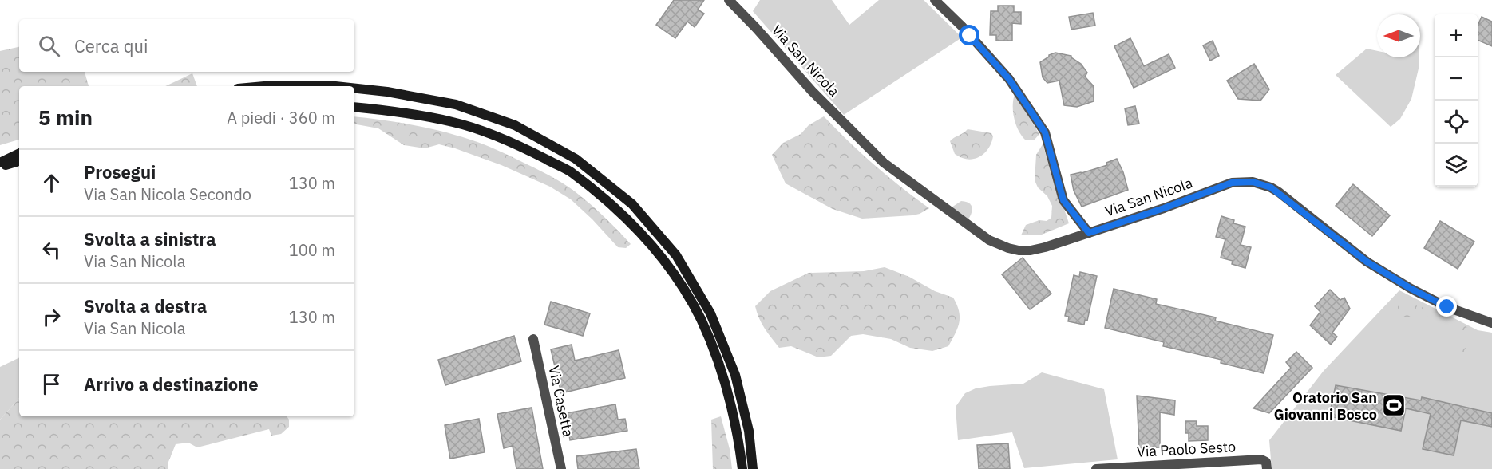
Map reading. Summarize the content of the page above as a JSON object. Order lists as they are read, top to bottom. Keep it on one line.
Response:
{"streets":{"street":["Via San Nicola","Via Casetta","Via Paolo Sesto"]},"places":{"sports":["Oratorio San Giovanni Bosco"]},"north":"left","page":{"map_buttons":["+","−"],"search":"Cerca qui","heading":["5 min","A piedi · 360 m"],"list":[["Prosegui","Via San Nicola Secondo","130 m"],["Svolta a sinistra","Via San Nicola","100 m"],["Svolta a destra","Via San Nicola","130 m"],"Arrivo a destinazione"]}}
